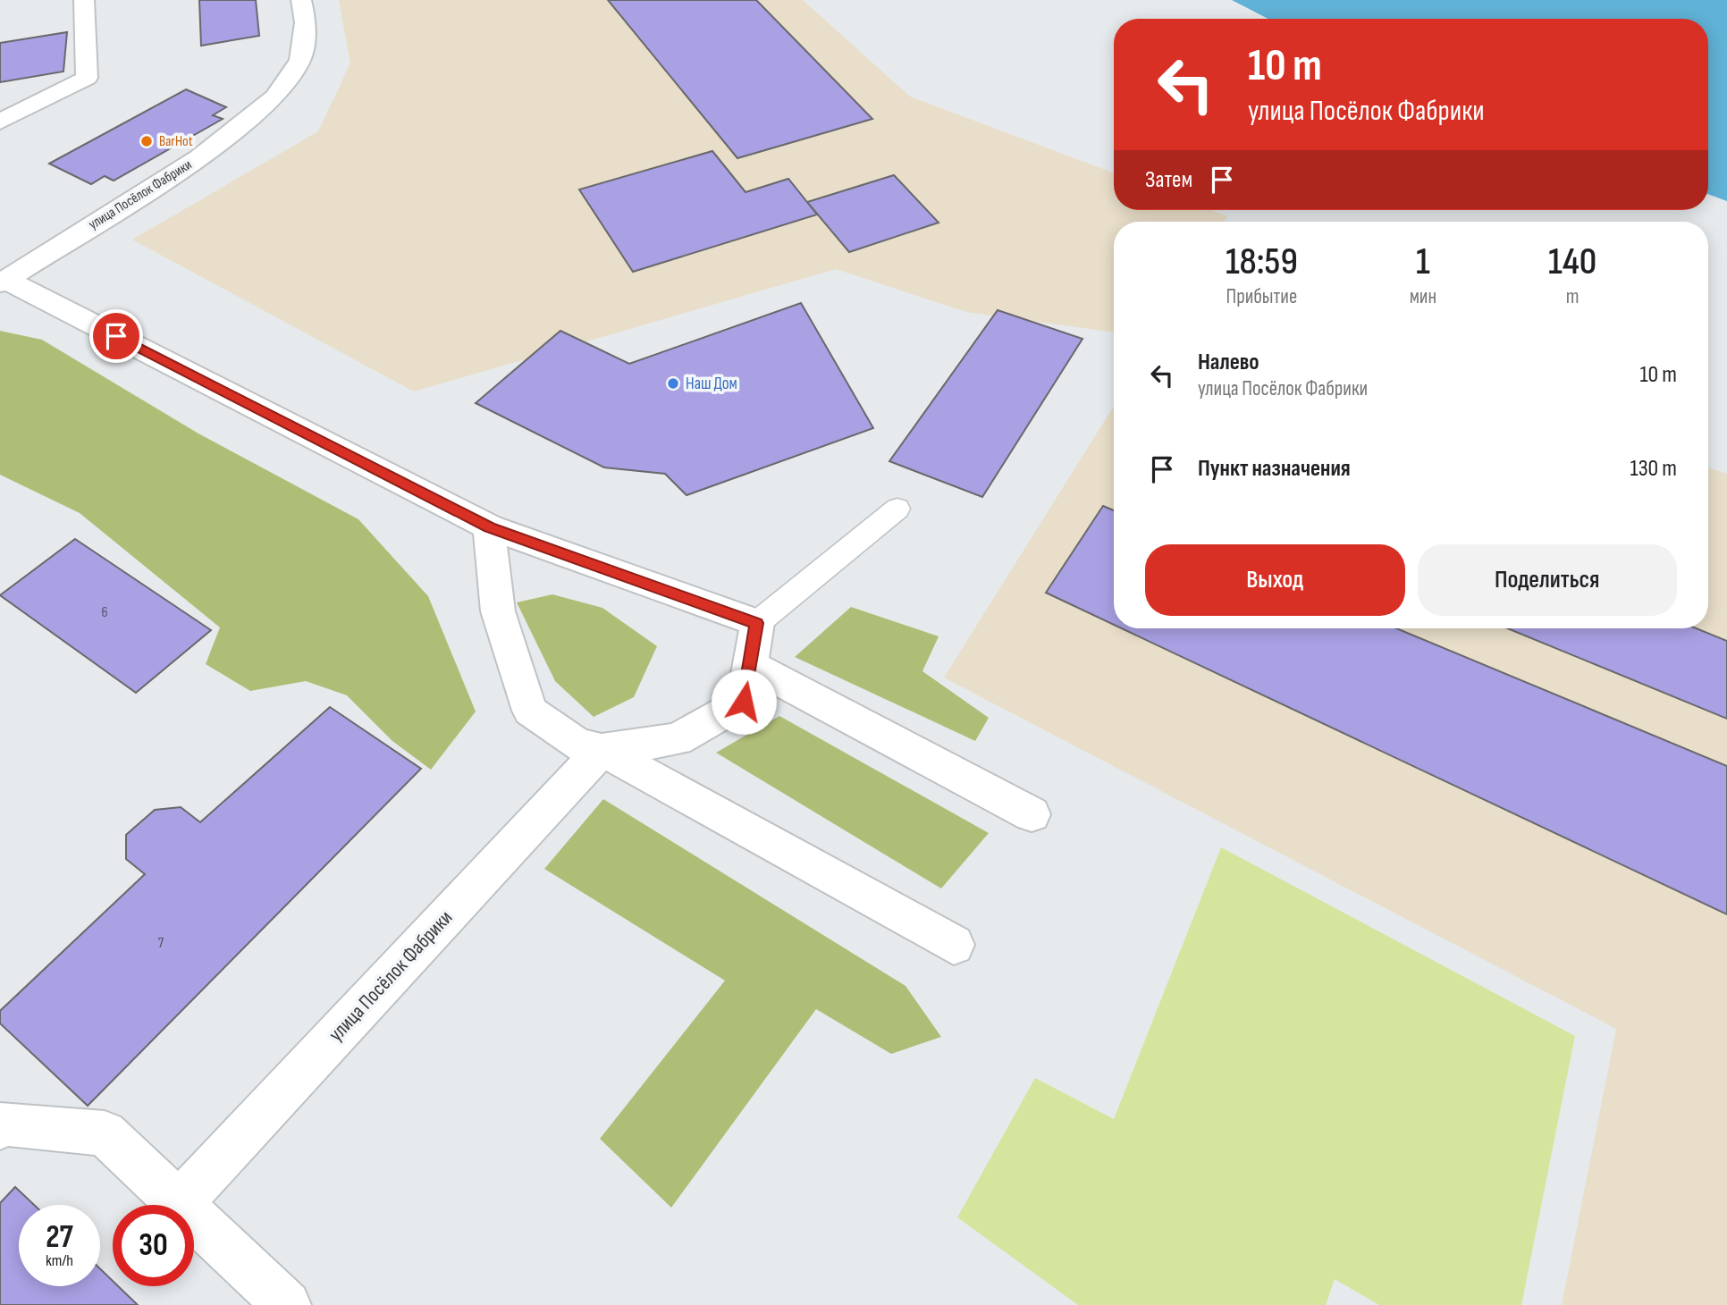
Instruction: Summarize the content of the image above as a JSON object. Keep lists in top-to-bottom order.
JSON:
{
  "streets": {
    "street": ["улица Посёлок Фабрики"]
  },
  "places": ["BarHot", "Наш Дом"],
  "house_numbers": ["6", "7"],
  "page": {
    "turn": ["10 m", "улица Посёлок Фабрики"],
    "then": "Затем",
    "eta": [
      "18:59",
      "Прибытие",
      "1",
      "мин",
      "140",
      "m"
    ],
    "list": [
      {
        "name": "Налево",
        "note": "улица Посёлок Фабрики",
        "value": "10 m"
      },
      {
        "name": "Пункт назначения",
        "value": "130 m"
      }
    ],
    "buttons": ["Выход", "Поделиться"],
    "speed": "27 km/h",
    "limit": "30"
  }
}
